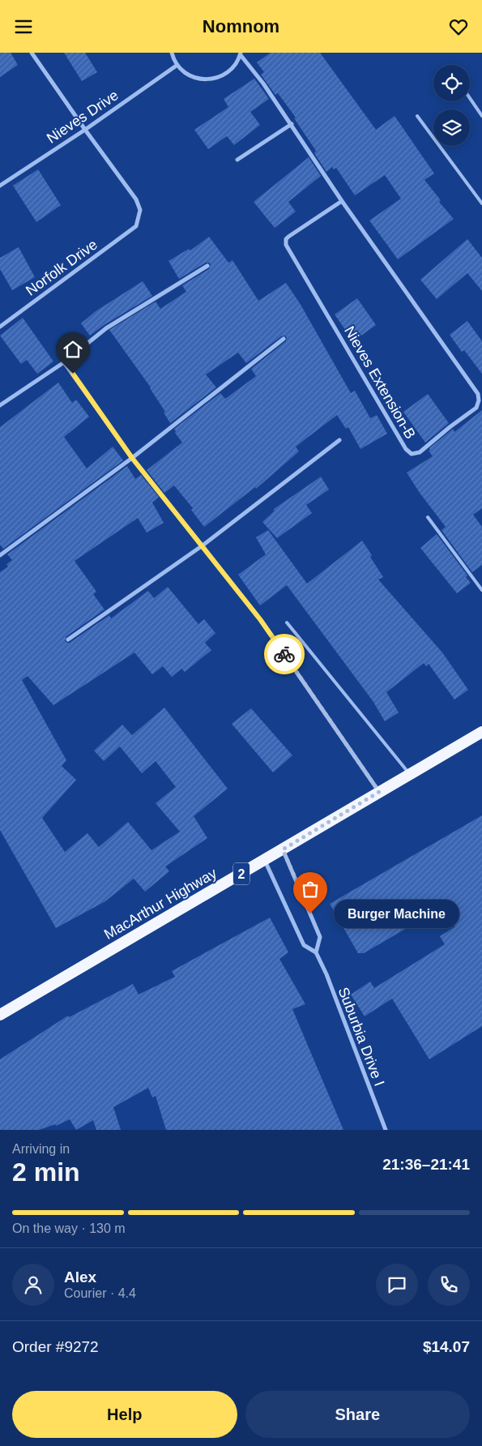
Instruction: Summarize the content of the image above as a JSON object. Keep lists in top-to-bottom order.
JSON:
{
  "streets": {
    "highway": ["2", "MacArthur Highway"],
    "street": [
      "Nieves Drive",
      "Norfolk Drive",
      "Nieves Extension-B",
      "Suburbia Drive I"
    ]
  },
  "crossings": [
    ["Nieves Drive", "Norfolk Drive"],
    ["MacArthur Highway", "Suburbia Drive I"]
  ],
  "places": ["Burger Machine"],
  "page": {
    "header": "Nomnom",
    "bubble": "Burger Machine",
    "heading": ["2 min", "Arriving in", "21:36–21:41"],
    "panel": [
      "Alex",
      "Courier · 4.4",
      "Order #9272",
      "$14.07"
    ],
    "bar": "On the way · 130 m",
    "buttons": ["Help", "Share"]
  }
}
